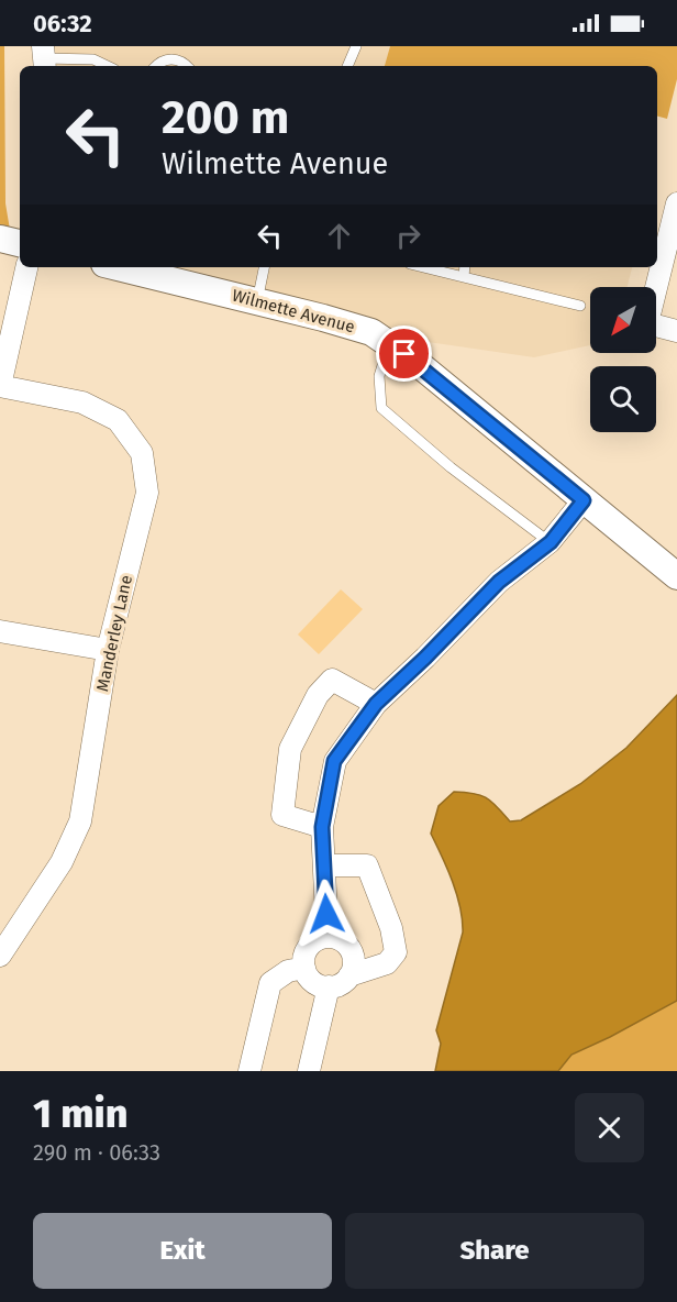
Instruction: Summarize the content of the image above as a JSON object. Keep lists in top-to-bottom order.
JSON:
{
  "streets": {
    "street": ["Wilmette Avenue", "Manderley Lane"]
  },
  "north": "bottom left",
  "page": {
    "status": "06:32",
    "turn": ["200 m", "Wilmette Avenue"],
    "heading": ["1 min", "290 m · 06:33"],
    "buttons": ["Exit", "Share"]
  }
}
